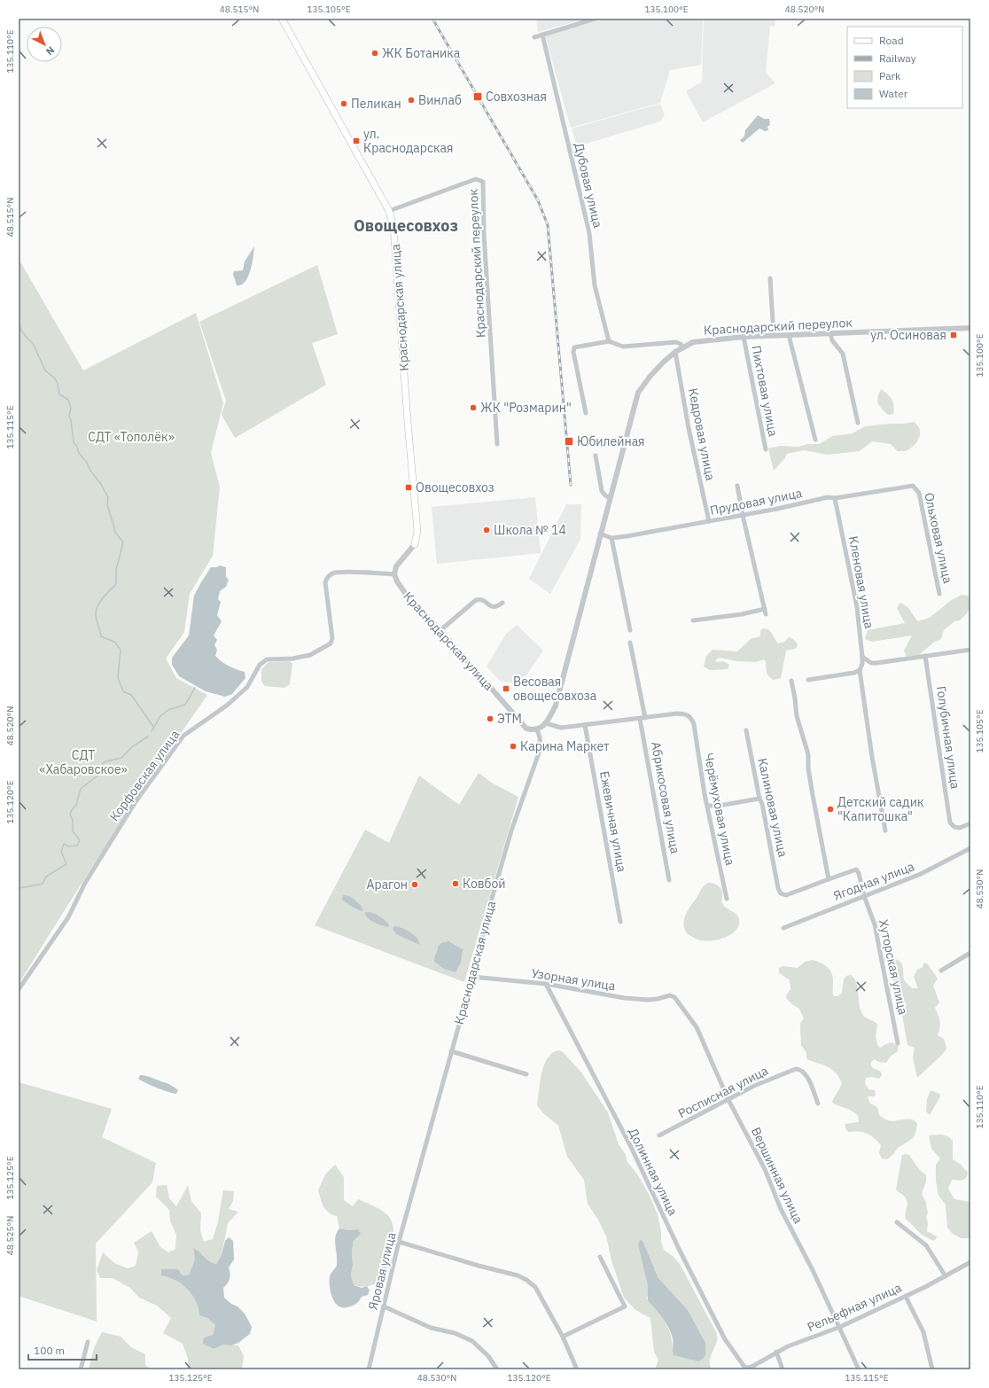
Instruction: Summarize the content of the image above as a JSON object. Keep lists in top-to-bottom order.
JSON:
{
  "streets": {
    "main road": ["Краснодарская улица"],
    "street": [
      "Дубовая улица",
      "Краснодарский переулок",
      "Пихтовая улица",
      "Кедровая улица",
      "Прудовая улица",
      "Ольховая улица",
      "Кленовая улица",
      "Голубичная улица",
      "Корфовская улица",
      "Абрикосовая улица",
      "Калиновая улица",
      "Черёмуховая улица",
      "Ежевичная улица",
      "Ягодная улица",
      "Хуторская улица",
      "Узорная улица",
      "Росписная улица",
      "Долинная улица",
      "Вершинная улица",
      "Яровая улица",
      "Рельефная улица"
    ]
  },
  "crossings": [
    ["Краснодарский переулок", "Краснодарская улица"],
    ["Краснодарский переулок", "Пихтовая улица"],
    ["Краснодарская улица", "Корфовская улица"],
    ["Краснодарская улица", "Узорная улица"],
    ["Краснодарская улица", "Яровая улица"],
    ["Кедровая улица", "Прудовая улица"],
    ["Прудовая улица", "Ольховая улица"],
    ["Прудовая улица", "Кленовая улица"],
    ["Калиновая улица", "Хуторская улица"],
    ["Ягодная улица", "Хуторская улица"],
    ["Узорная улица", "Долинная улица"],
    ["Узорная улица", "Вершинная улица"],
    ["Росписная улица", "Вершинная улица"],
    ["Долинная улица", "Рельефная улица"],
    ["Вершинная улица", "Рельефная улица"]
  ],
  "districts": ["Овощесовхоз"],
  "parks": ["СДТ «Тополёк»", "СДТ «Хабаровское»"],
  "places": {
    "other": [
      "ЖК Ботаника",
      "Винлаб",
      "Пеликан",
      "ЖК \"Розмарин\"",
      "Школа № 14",
      "ЭТМ",
      "Карина Маркет",
      "Детский садик \"Капитошка\"",
      "Ковбой",
      "Арагон"
    ],
    "transit": [
      "Совхозная",
      "ул. Краснодарская",
      "ул. Осиновая",
      "Юбилейная",
      "Овощесовхоз",
      "Весовая овощесовхоза"
    ]
  },
  "legend": [
    "Road",
    "Railway",
    "Park",
    "Water"
  ],
  "scale_bar": "100 m",
  "north": "bottom right",
  "coordinates": [
    "48.515°N",
    "135.105°E",
    "135.100°E",
    "48.520°N",
    "135.110°E",
    "135.115°E",
    "135.120°E",
    "48.530°N",
    "135.125°E",
    "48.525°N"
  ]
}
